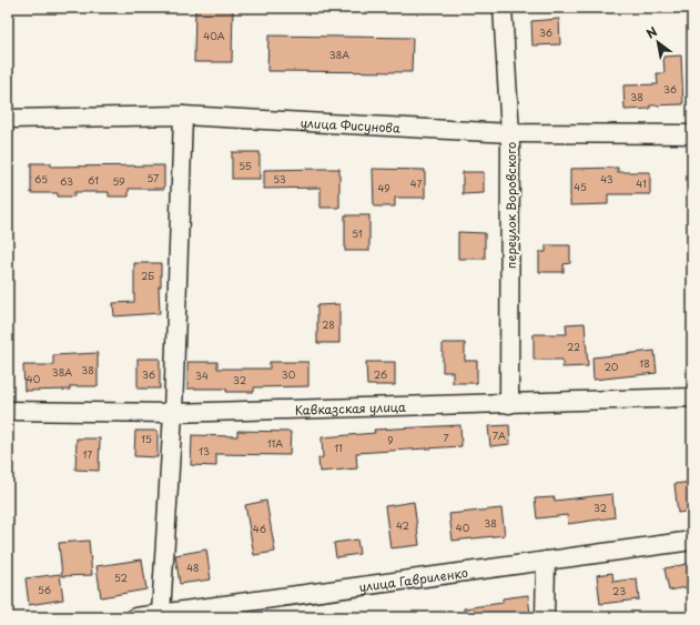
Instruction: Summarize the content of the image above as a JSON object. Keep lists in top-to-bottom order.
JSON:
{
  "streets": {
    "street": [
      "улица Фисунова",
      "переулок Воровского",
      "Кавказская улица",
      "улица Гавриленко"
    ]
  },
  "crossings": [
    ["улица Фисунова", "переулок Воровского"],
    ["переулок Воровского", "Кавказская улица"]
  ],
  "house_numbers": [
    "36",
    "40А",
    "38А",
    "36",
    "38",
    "55",
    "57",
    "65",
    "53",
    "43",
    "61",
    "63",
    "59",
    "47",
    "41",
    "45",
    "49",
    "51",
    "2Б",
    "28",
    "22",
    "18",
    "20",
    "38",
    "38А",
    "36",
    "30",
    "26",
    "34",
    "40",
    "32",
    "7А",
    "7",
    "15",
    "9",
    "11А",
    "11",
    "13",
    "17",
    "32",
    "38",
    "42",
    "40",
    "46",
    "48",
    "52",
    "56",
    "23"
  ],
  "north": "top left"
}
